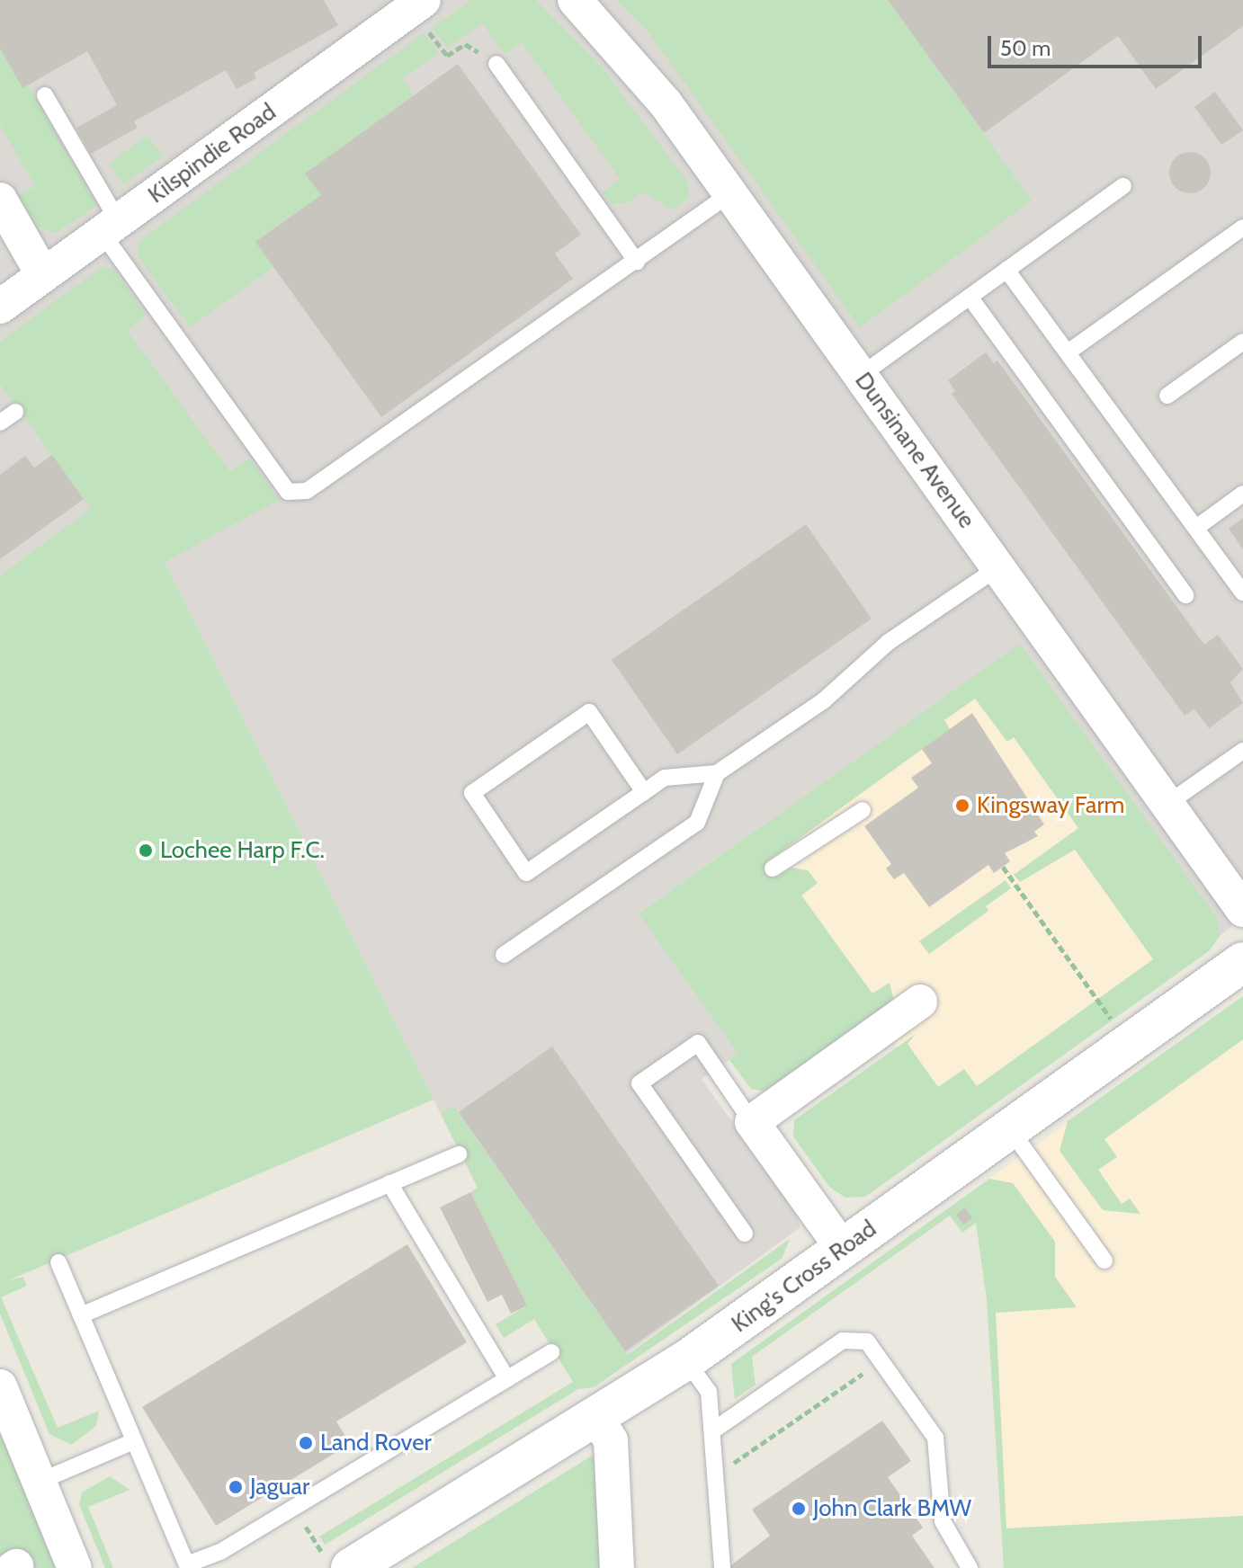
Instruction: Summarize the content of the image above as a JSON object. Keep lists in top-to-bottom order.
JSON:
{
  "streets": {
    "street": ["Kilspindie Road", "Dunsinane Avenue", "King's Cross Road"]
  },
  "places": [
    "Kingsway Farm",
    "Lochee Harp F.C.",
    "Land Rover",
    "Jaguar",
    "John Clark BMW"
  ],
  "scale_bar": "50 m"
}
